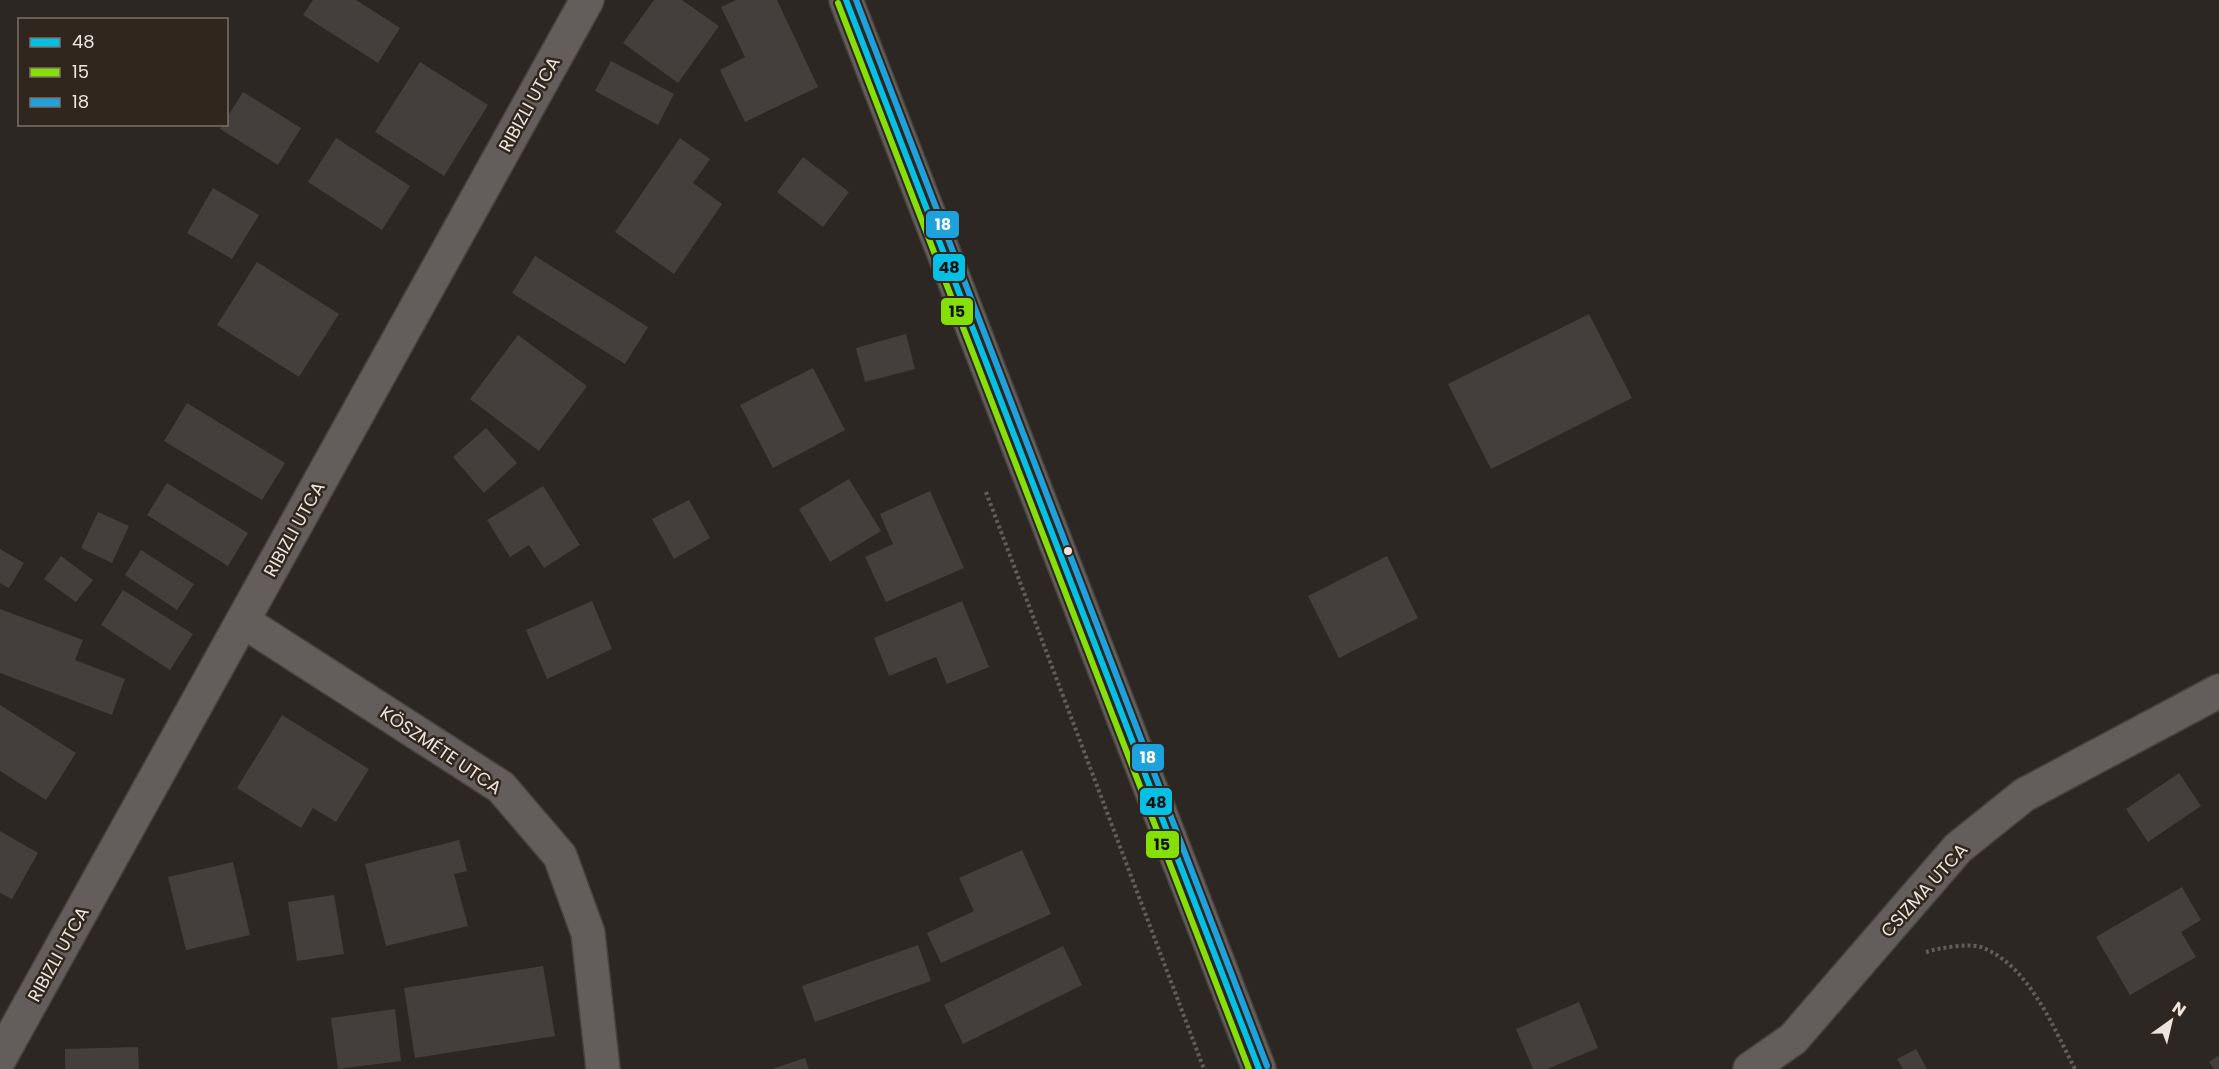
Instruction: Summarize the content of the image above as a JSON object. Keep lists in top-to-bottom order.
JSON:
{
  "streets": {
    "street": ["RIBIZLI UTCA", "KÖSZMÉTE UTCA", "CSIZMA UTCA"]
  },
  "crossings": [
    ["RIBIZLI UTCA", "KÖSZMÉTE UTCA"]
  ],
  "lines": ["transit line 48", "transit line 18", "transit line 15"],
  "legend": ["48", "15", "18"],
  "north": "top right"
}
